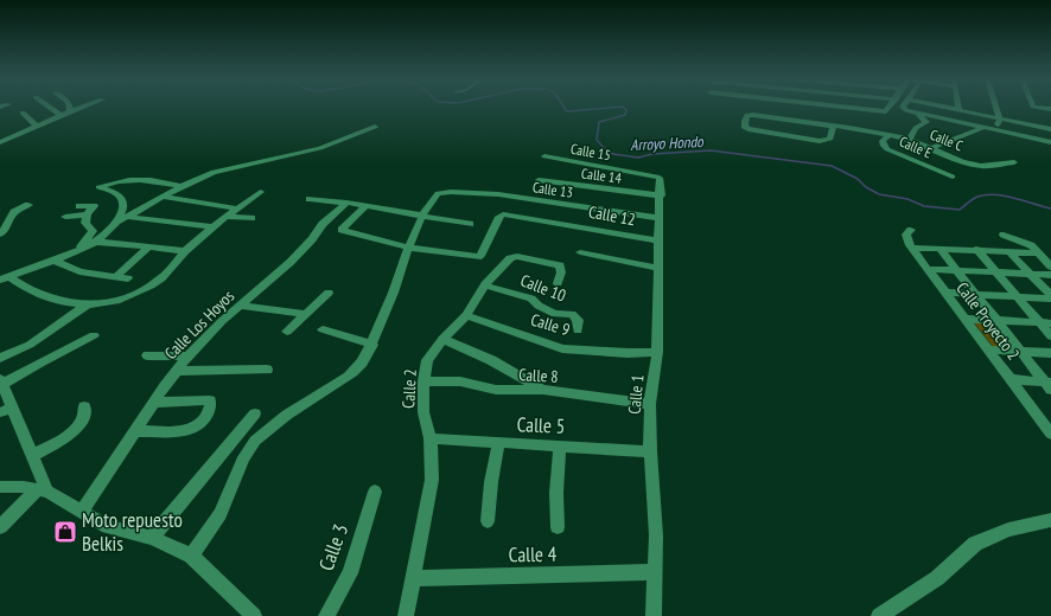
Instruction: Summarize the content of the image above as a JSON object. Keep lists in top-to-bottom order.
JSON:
{
  "streets": {
    "street": [
      "Calle C",
      "Calle E",
      "Calle 15",
      "Calle 14",
      "Calle 13",
      "Calle 12",
      "Calle 10",
      "Calle Proyecto 2",
      "Calle Los Hoyos",
      "Calle 9",
      "Calle 8",
      "Calle 2",
      "Calle 1",
      "Calle 5",
      "Calle 3",
      "Calle 4"
    ]
  },
  "crossings": [
    ["Calle C", "Calle E"],
    ["Calle 15", "Calle 1"],
    ["Calle 14", "Calle 1"],
    ["Calle 13", "Calle 1"],
    ["Calle 12", "Calle 1"],
    ["Calle 10", "Calle 2"],
    ["Calle 9", "Calle 2"],
    ["Calle 9", "Calle 1"],
    ["Calle 8", "Calle 2"],
    ["Calle 8", "Calle 1"],
    ["Calle 2", "Calle 5"],
    ["Calle 2", "Calle 4"],
    ["Calle 1", "Calle 5"],
    ["Calle 1", "Calle 4"]
  ],
  "water": ["Arroyo Hondo"],
  "places": {
    "shop": ["Moto repuesto Belkis"]
  }
}
